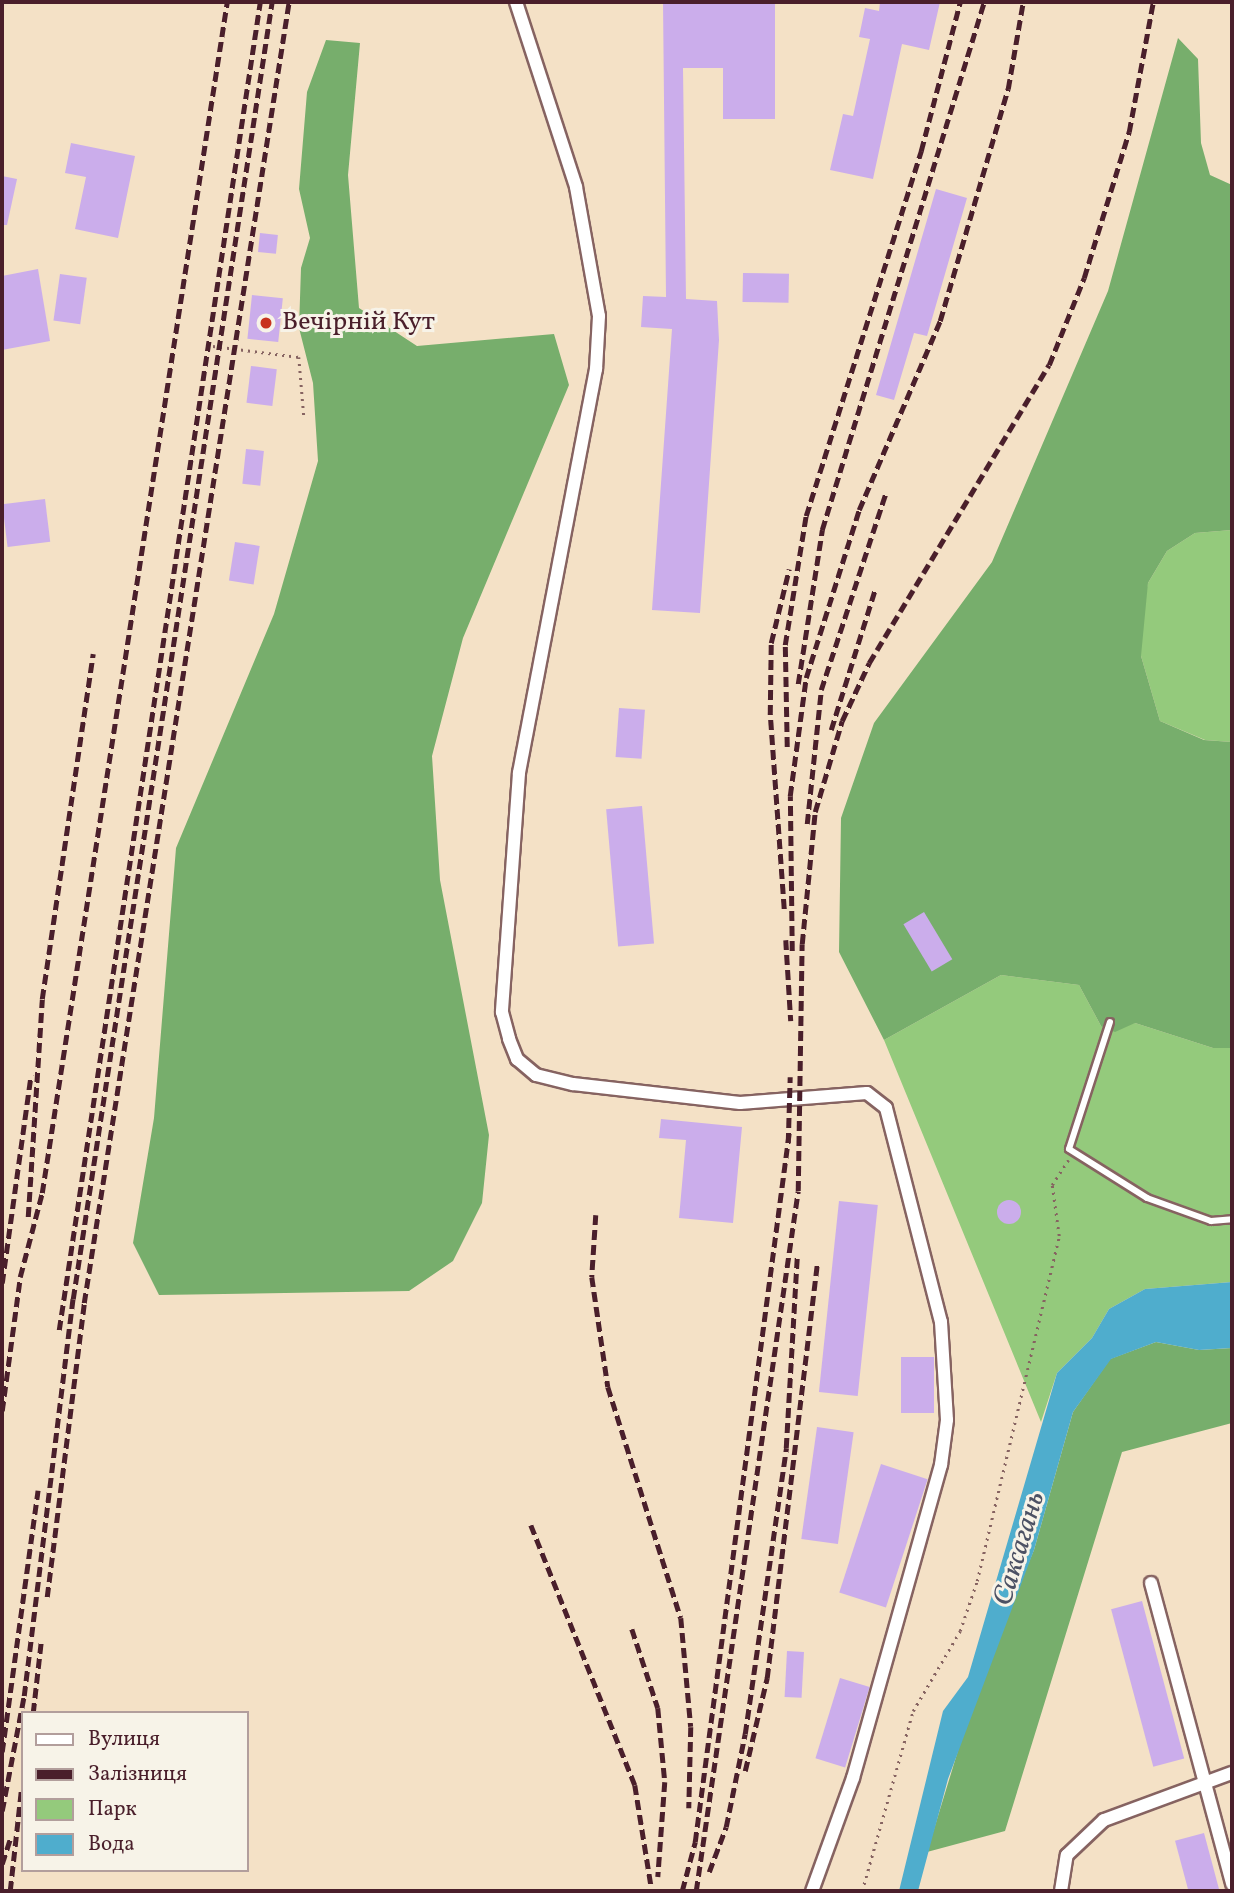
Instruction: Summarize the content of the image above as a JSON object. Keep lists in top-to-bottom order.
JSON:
{
  "water": ["Саксагань"],
  "places": ["Вечірній Кут"],
  "legend": [
    "Вулиця",
    "Залізниця",
    "Парк",
    "Вода"
  ]
}
